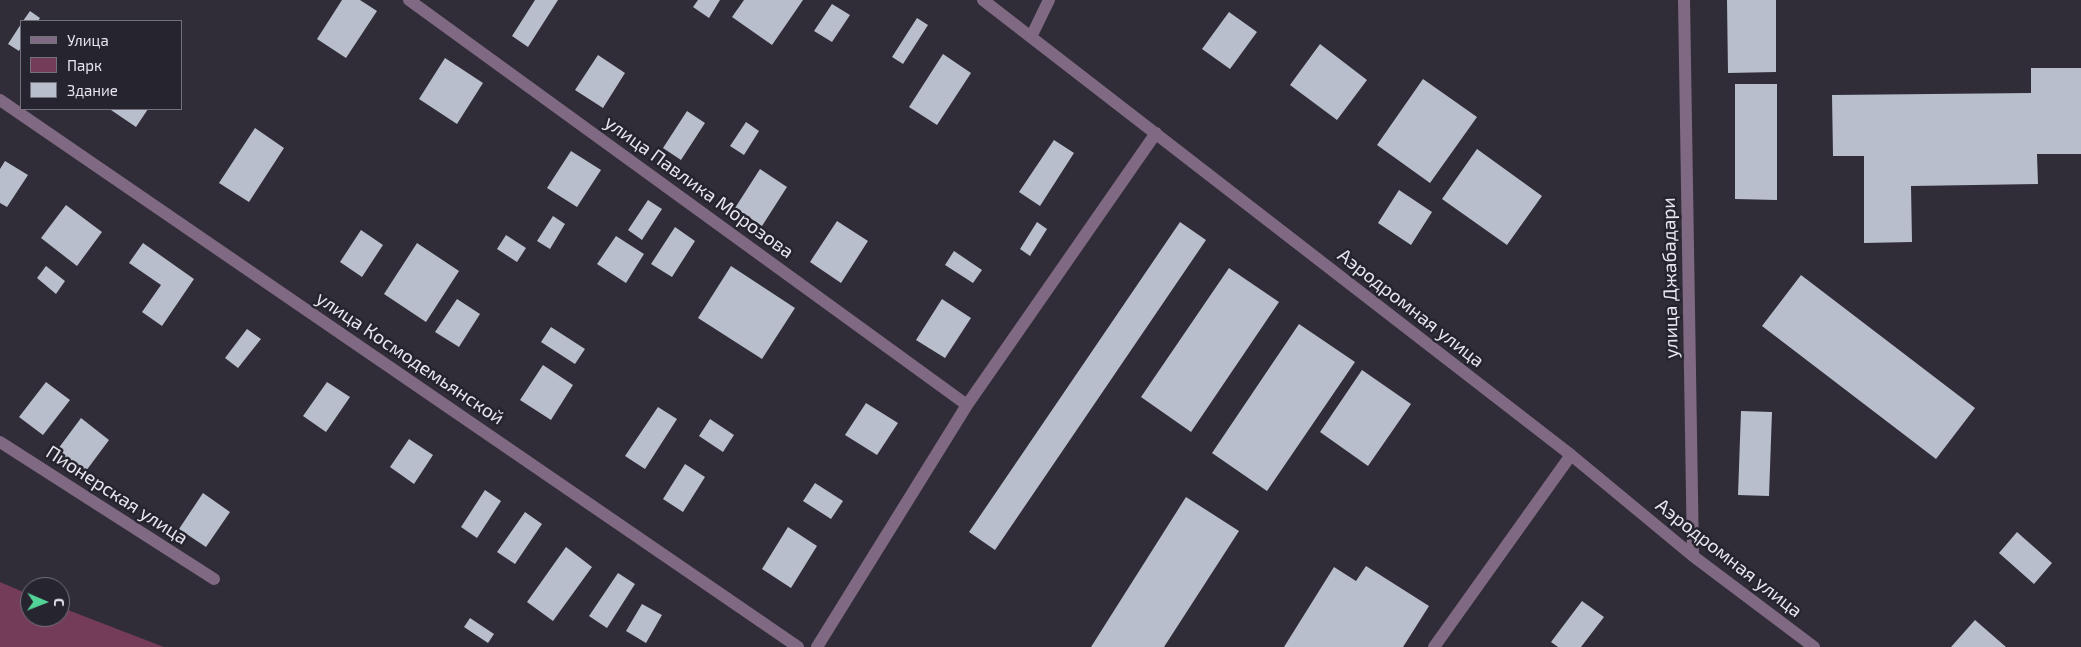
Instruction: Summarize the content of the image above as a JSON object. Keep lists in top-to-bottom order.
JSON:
{
  "streets": {
    "street": [
      "улица Павлика Морозова",
      "улица Джабадари",
      "Аэродромная улица",
      "улица Космодемьянской",
      "Пионерская улица"
    ]
  },
  "crossings": [
    ["улица Джабадари", "Аэродромная улица"]
  ],
  "legend": ["Улица", "Парк", "Здание"],
  "north": "right"
}
